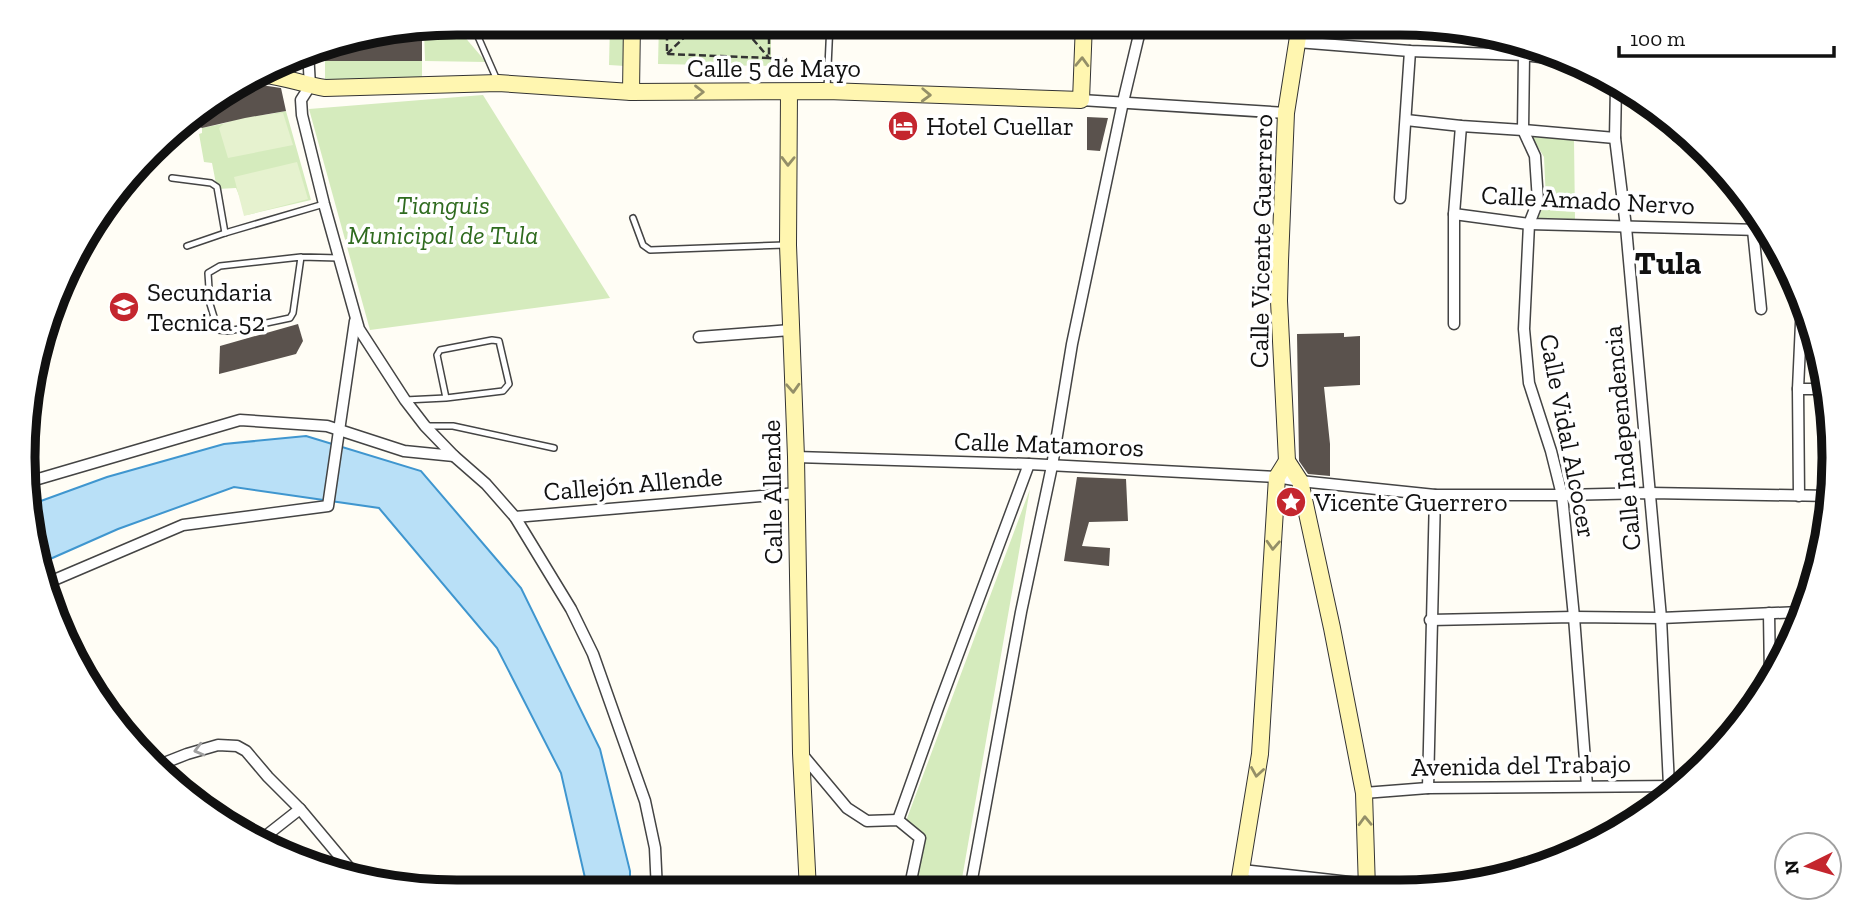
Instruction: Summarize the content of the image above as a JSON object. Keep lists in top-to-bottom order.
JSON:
{
  "streets": {
    "street": [
      "Calle 5 de Mayo",
      "Calle Amado Nervo",
      "Calle Vicente Guerrero",
      "Calle Vidal Alcocer",
      "Calle Independencia",
      "Calle Matamoros",
      "Callejón Allende",
      "Calle Allende",
      "Avenida del Trabajo"
    ]
  },
  "crossings": [
    ["Calle 5 de Mayo", "Calle Vicente Guerrero"],
    ["Calle 5 de Mayo", "Calle Allende"],
    ["Calle Amado Nervo", "Calle Vidal Alcocer"],
    ["Calle Amado Nervo", "Calle Independencia"],
    ["Calle Vidal Alcocer", "Calle Matamoros"],
    ["Calle Vidal Alcocer", "Avenida del Trabajo"],
    ["Calle Independencia", "Calle Matamoros"],
    ["Calle Matamoros", "Calle Allende"],
    ["Callejón Allende", "Calle Allende"]
  ],
  "one_way": ["Calle 5 de Mayo", "Calle Allende"],
  "districts": ["Tula"],
  "parks": ["Tianguis Municipal de Tula"],
  "places": {
    "hotel": ["Hotel Cuellar"],
    "school or university": ["Secundaria Tecnica 52"],
    "place": ["Vicente Guerrero"]
  },
  "scale_bar": "100 m",
  "north": "left"
}
